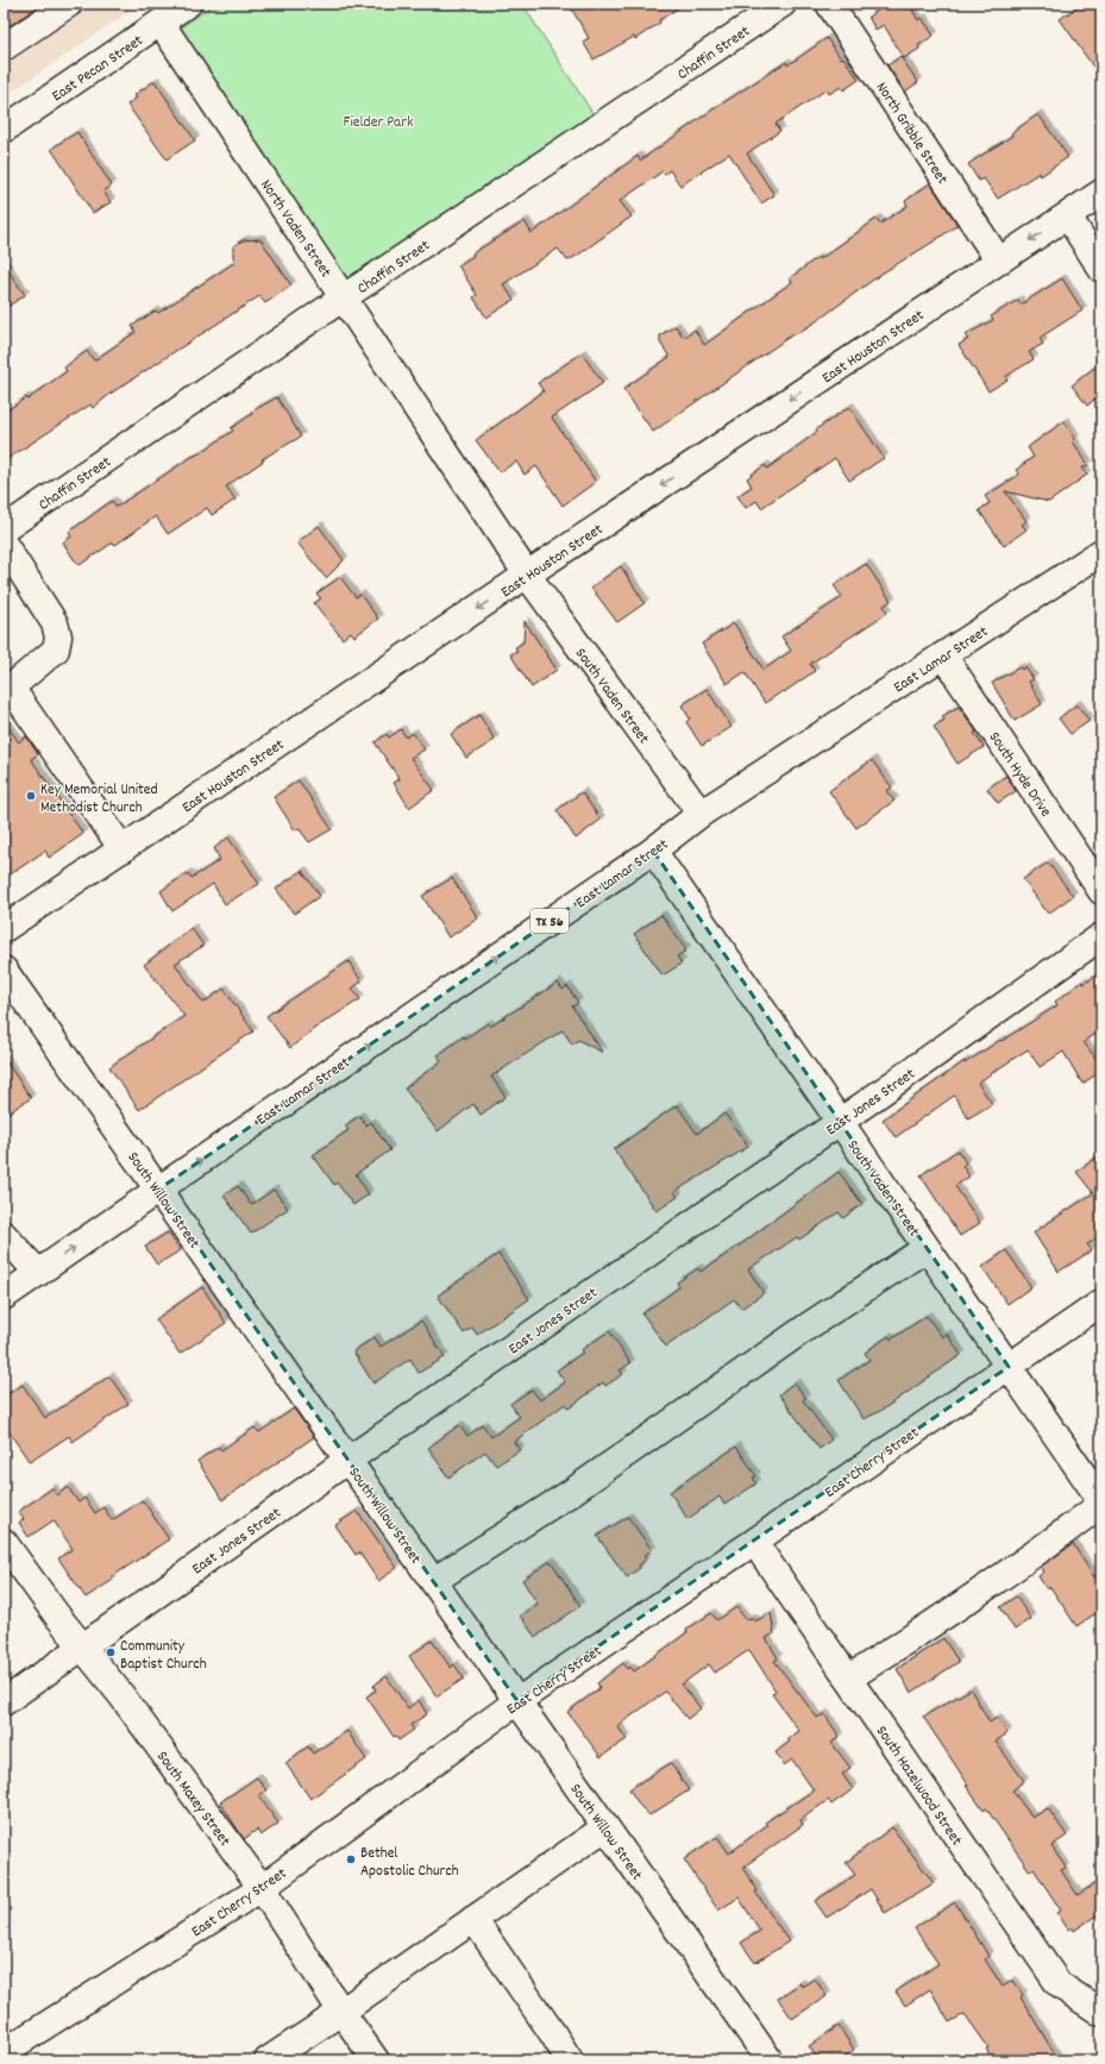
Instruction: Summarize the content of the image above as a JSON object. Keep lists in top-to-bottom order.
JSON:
{
  "streets": {
    "street": [
      "Chaffin Street",
      "East Pecan Street",
      "North Gribble Street",
      "North Vaden Street",
      "East Houston Street",
      "East Lamar Street",
      "South Vaden Street",
      "South Hyde Drive",
      "TX 56",
      "East Jones Street",
      "South Willow Street",
      "East Cherry Street",
      "South Hazelwood Street",
      "South Maxey Street"
    ]
  },
  "crossings": [
    ["Chaffin Street", "North Vaden Street"],
    ["East Pecan Street", "North Vaden Street"],
    ["North Gribble Street", "East Houston Street"],
    ["North Vaden Street", "East Houston Street"],
    ["North Vaden Street", "South Vaden Street"],
    ["East Houston Street", "South Vaden Street"],
    ["East Lamar Street", "South Vaden Street"],
    ["East Lamar Street", "South Hyde Drive"],
    ["East Lamar Street", "South Willow Street"],
    ["South Vaden Street", "East Jones Street"],
    ["South Vaden Street", "East Cherry Street"],
    ["East Jones Street", "South Willow Street"],
    ["East Jones Street", "South Maxey Street"],
    ["South Willow Street", "East Cherry Street"],
    ["East Cherry Street", "South Hazelwood Street"],
    ["East Cherry Street", "South Maxey Street"]
  ],
  "one_way": ["East Houston Street", "East Lamar Street"],
  "parks": ["Fielder Park"],
  "places": ["Key Memorial United Methodist Church", "Community Baptist Church", "Bethel Apostolic Church"]
}
